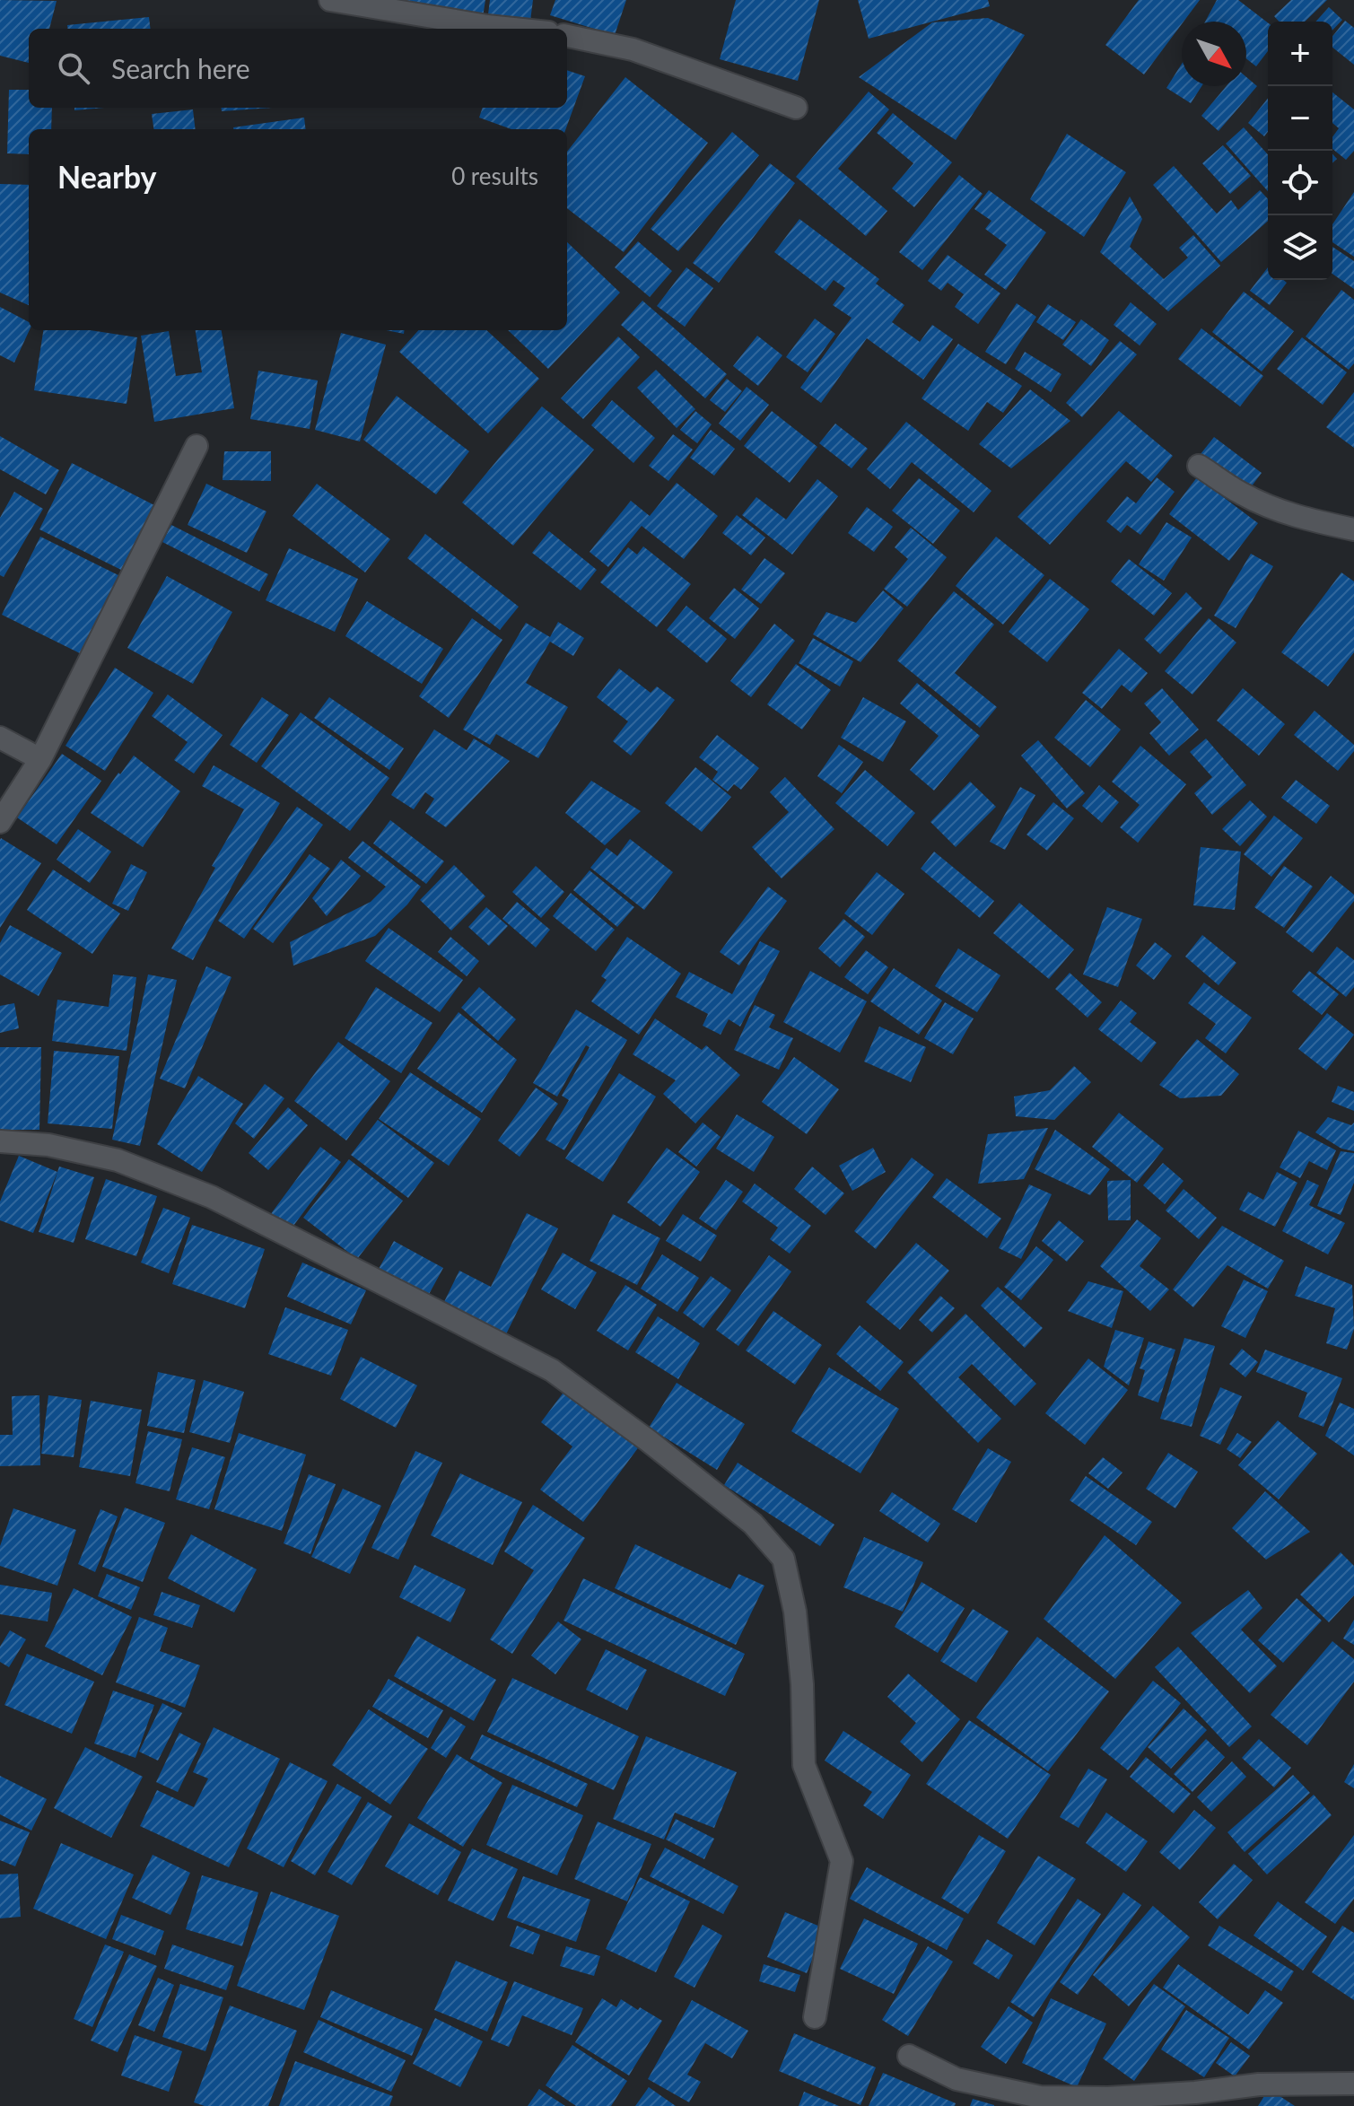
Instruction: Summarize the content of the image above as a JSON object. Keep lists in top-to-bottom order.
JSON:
{
  "north": "bottom right",
  "page": {
    "map_buttons": ["+", "−"],
    "search": "Search here",
    "heading": ["Nearby", "0 results"]
  }
}
